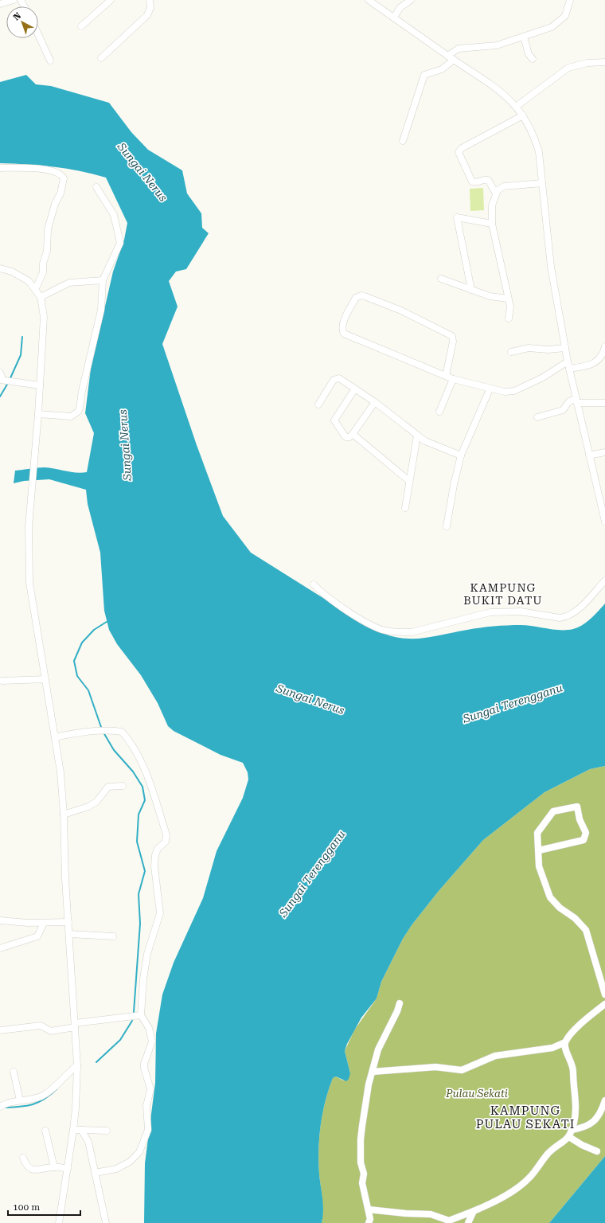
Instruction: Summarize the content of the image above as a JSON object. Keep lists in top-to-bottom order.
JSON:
{
  "districts": ["KAMPUNG BUKIT DATU", "KAMPUNG PULAU SEKATI"],
  "water": ["Sungai Nerus", "Sungai Terengganu"],
  "parks": ["Pulau Sekati"],
  "scale_bar": "100 m",
  "north": "top left"
}
